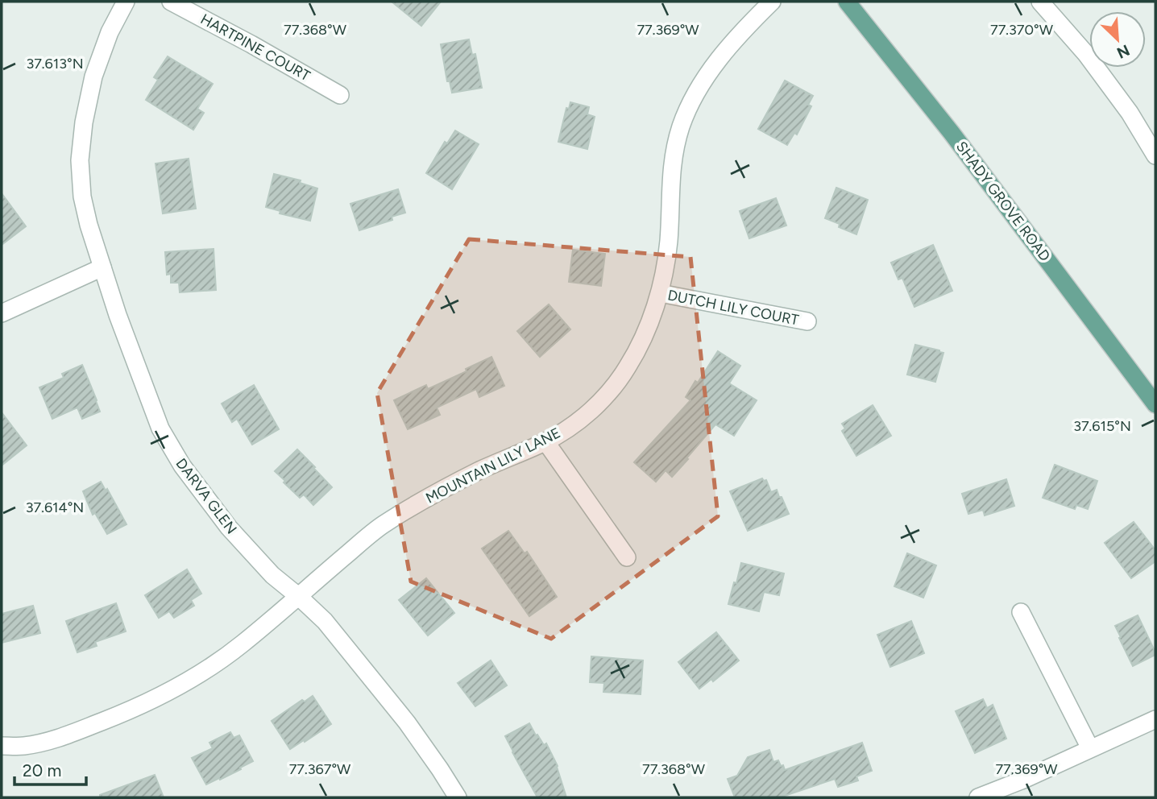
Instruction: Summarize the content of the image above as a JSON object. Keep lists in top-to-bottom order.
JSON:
{
  "streets": {
    "main road": ["SHADY GROVE ROAD"],
    "street": [
      "HARTPINE COURT",
      "DUTCH LILY COURT",
      "MOUNTAIN LILY LANE",
      "DARVA GLEN"
    ]
  },
  "crossings": [
    ["DUTCH LILY COURT", "MOUNTAIN LILY LANE"],
    ["MOUNTAIN LILY LANE", "DARVA GLEN"]
  ],
  "scale_bar": "20 m",
  "north": "bottom right",
  "coordinates": [
    "77.368°W",
    "77.369°W",
    "77.370°W",
    "37.613°N",
    "37.615°N",
    "37.614°N",
    "77.367°W"
  ]
}
